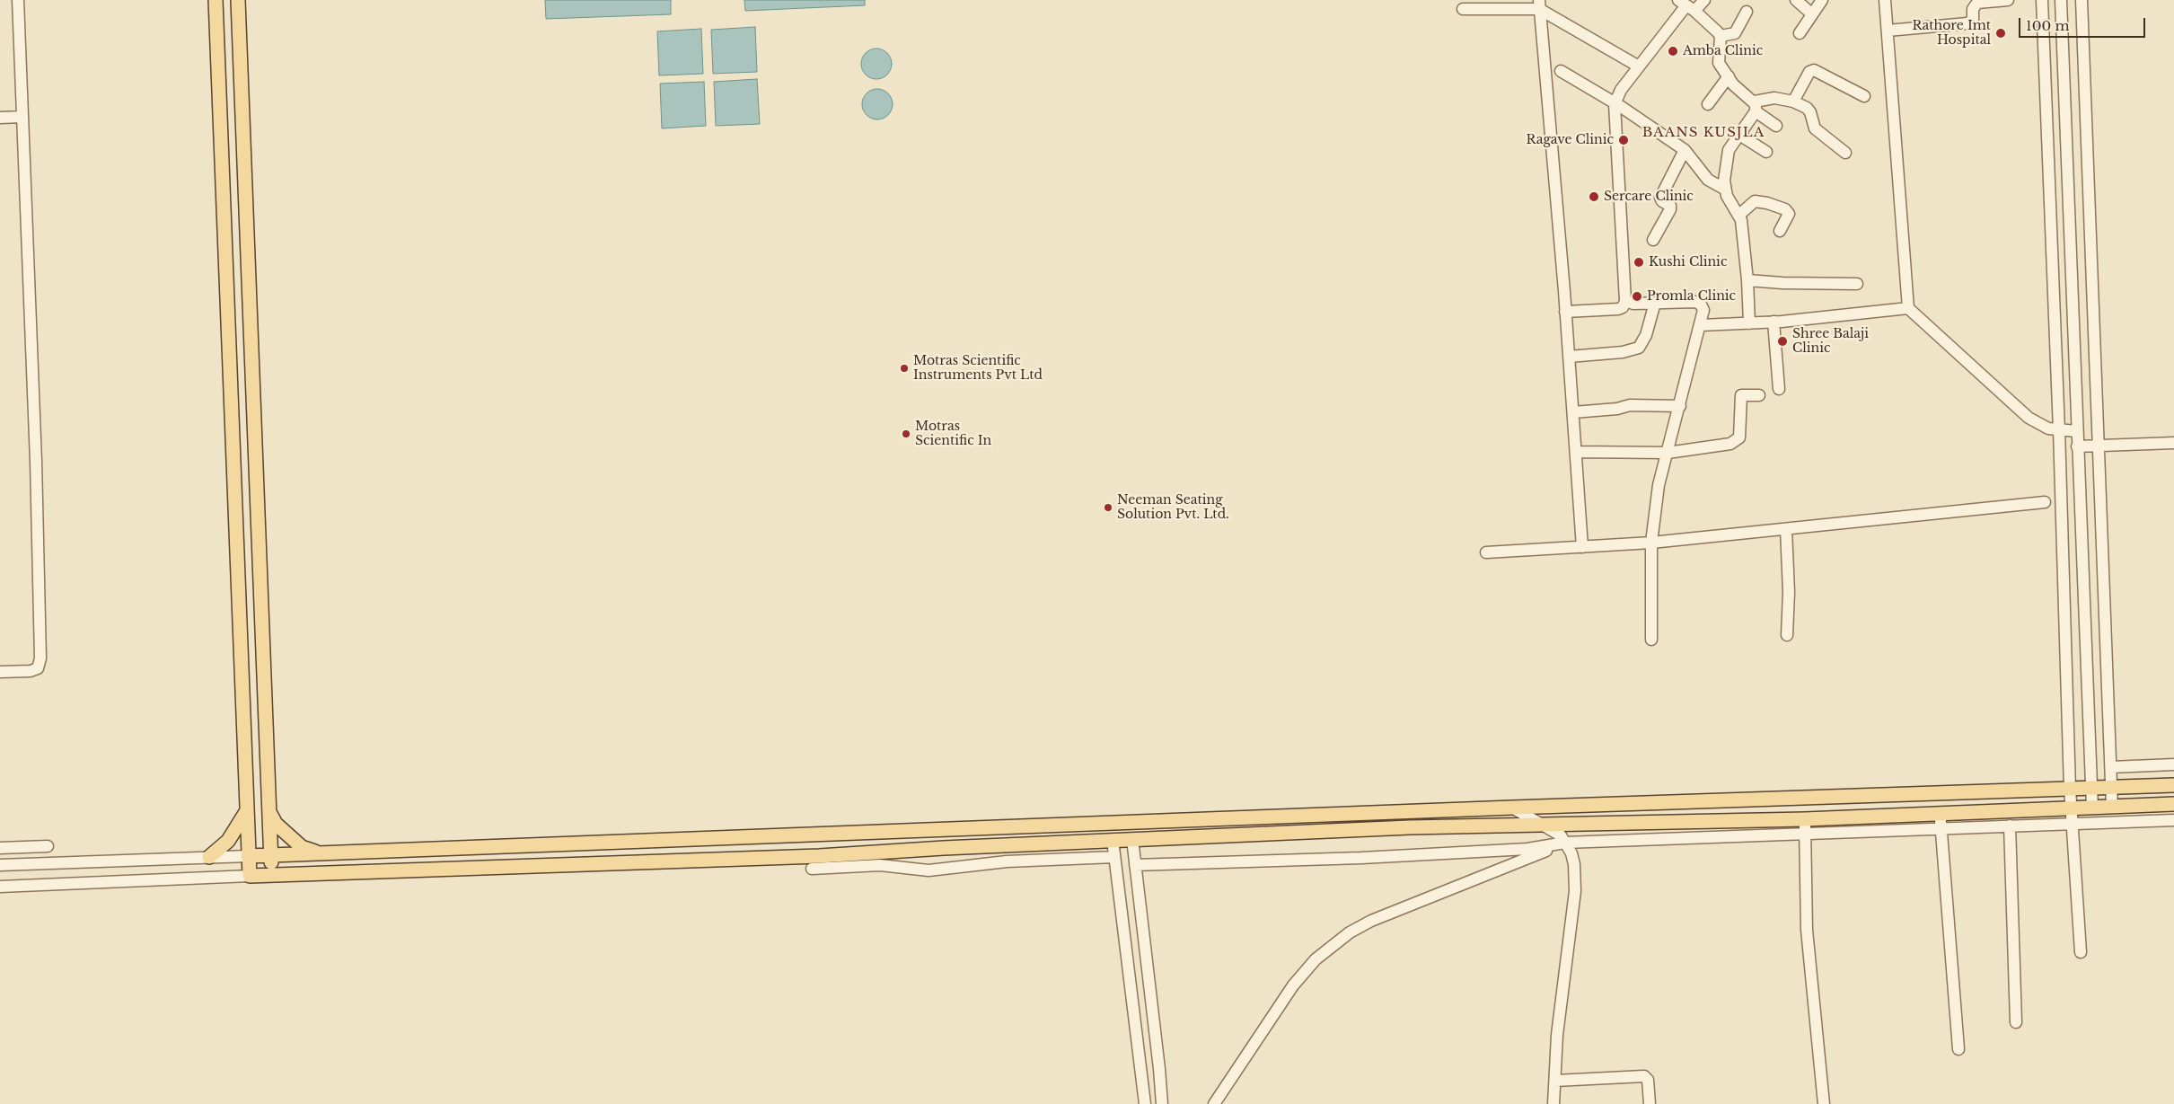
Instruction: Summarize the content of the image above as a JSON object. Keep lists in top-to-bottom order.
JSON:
{
  "districts": ["BAANS KUSJLA"],
  "places": [
    "Rathore Imt Hospital",
    "Amba Clinic",
    "Ragave Clinic",
    "Sercare Clinic",
    "Kushi Clinic",
    "Promla Clinic",
    "Shree Balaji Clinic",
    "Motras Scientific Instruments Pvt Ltd",
    "Motras Scientific In",
    "Neeman Seating Solution Pvt. Ltd."
  ],
  "scale_bar": "100 m"
}
